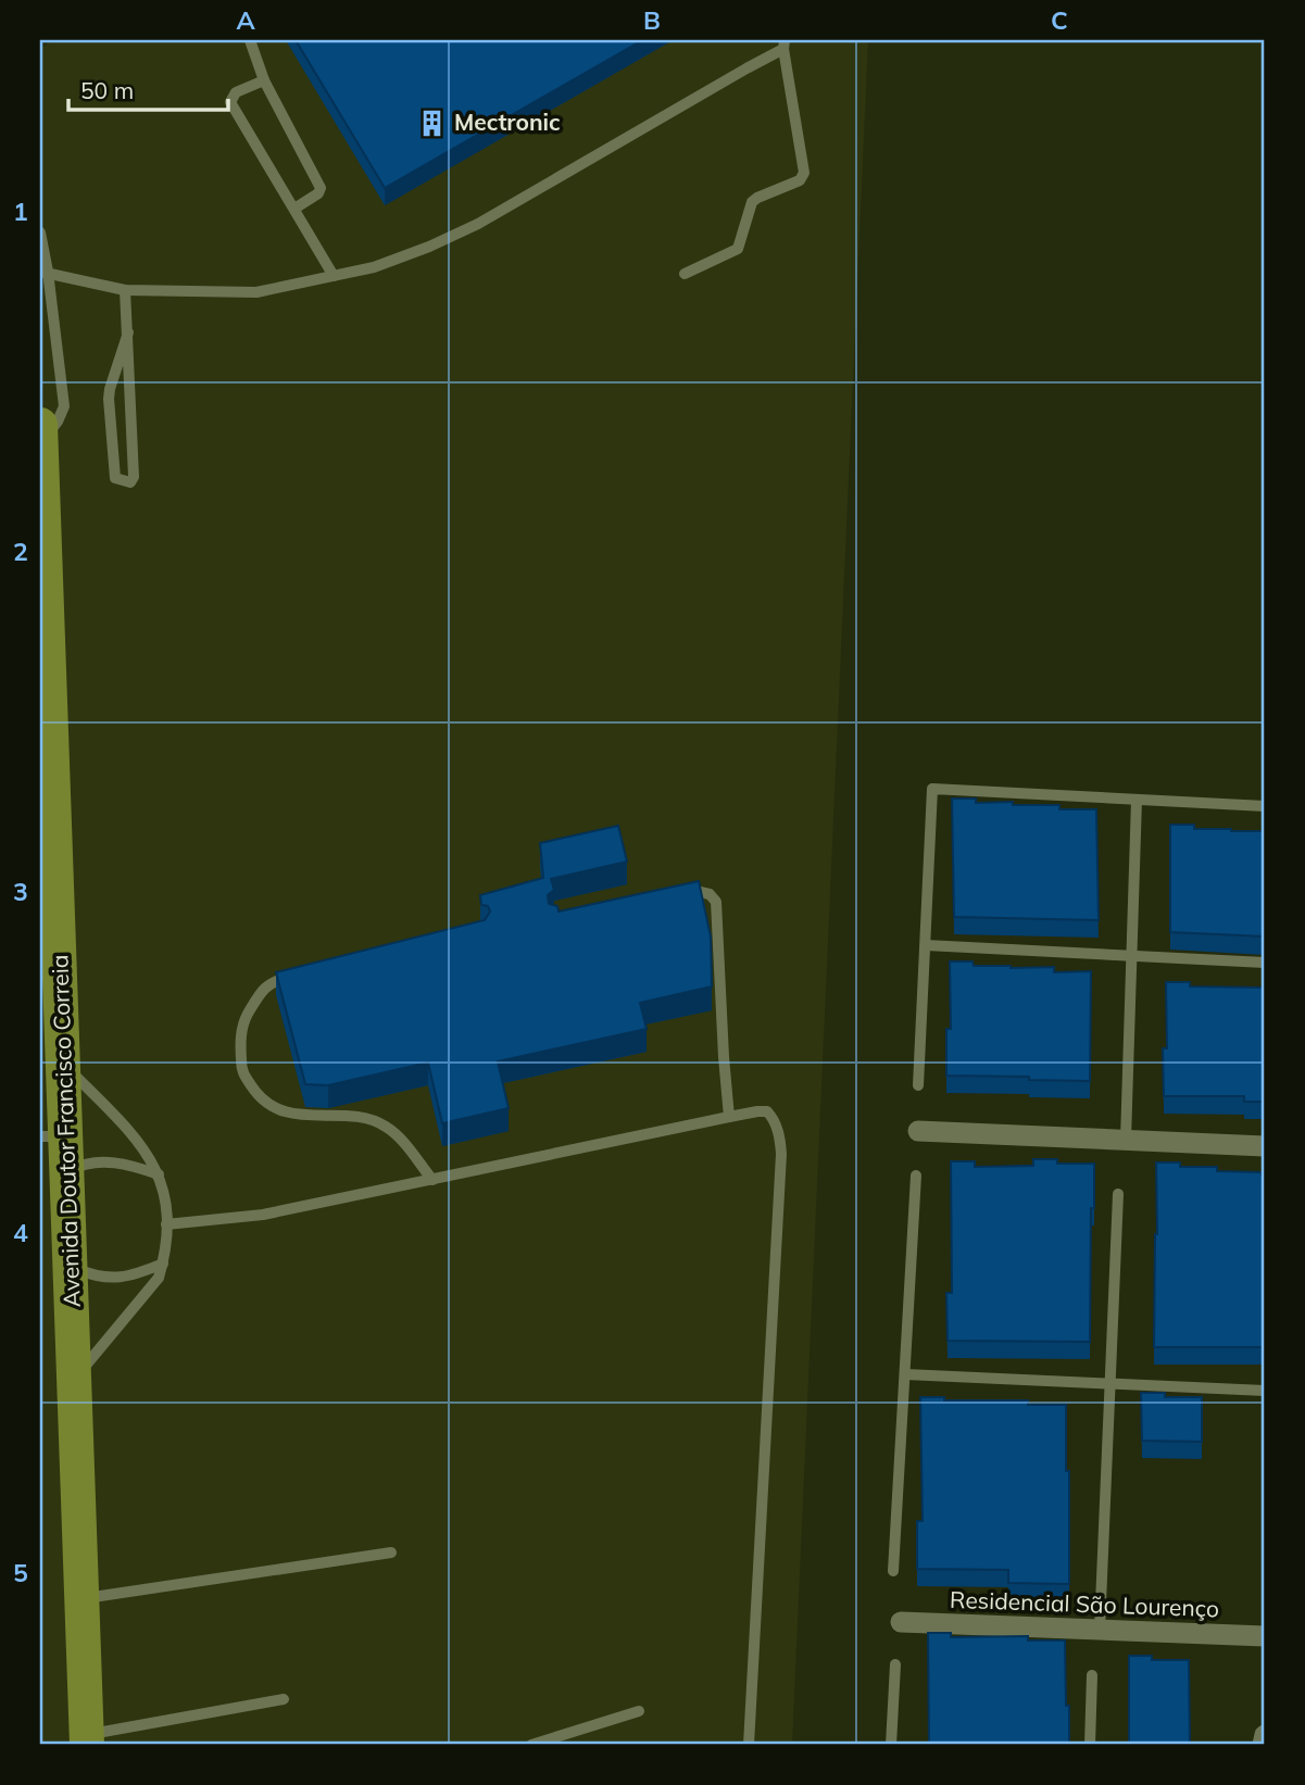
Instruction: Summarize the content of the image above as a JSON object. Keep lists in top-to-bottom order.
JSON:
{
  "streets": {
    "main road": ["Avenida Doutor Francisco Correia"],
    "street": ["Residencial São Lourenço"]
  },
  "places": {
    "building": ["Mectronic"]
  },
  "scale_bar": "50 m",
  "grid": {
    "columns": ["A", "B", "C"],
    "rows": [
      "1",
      "2",
      "3",
      "4",
      "5"
    ]
  }
}
